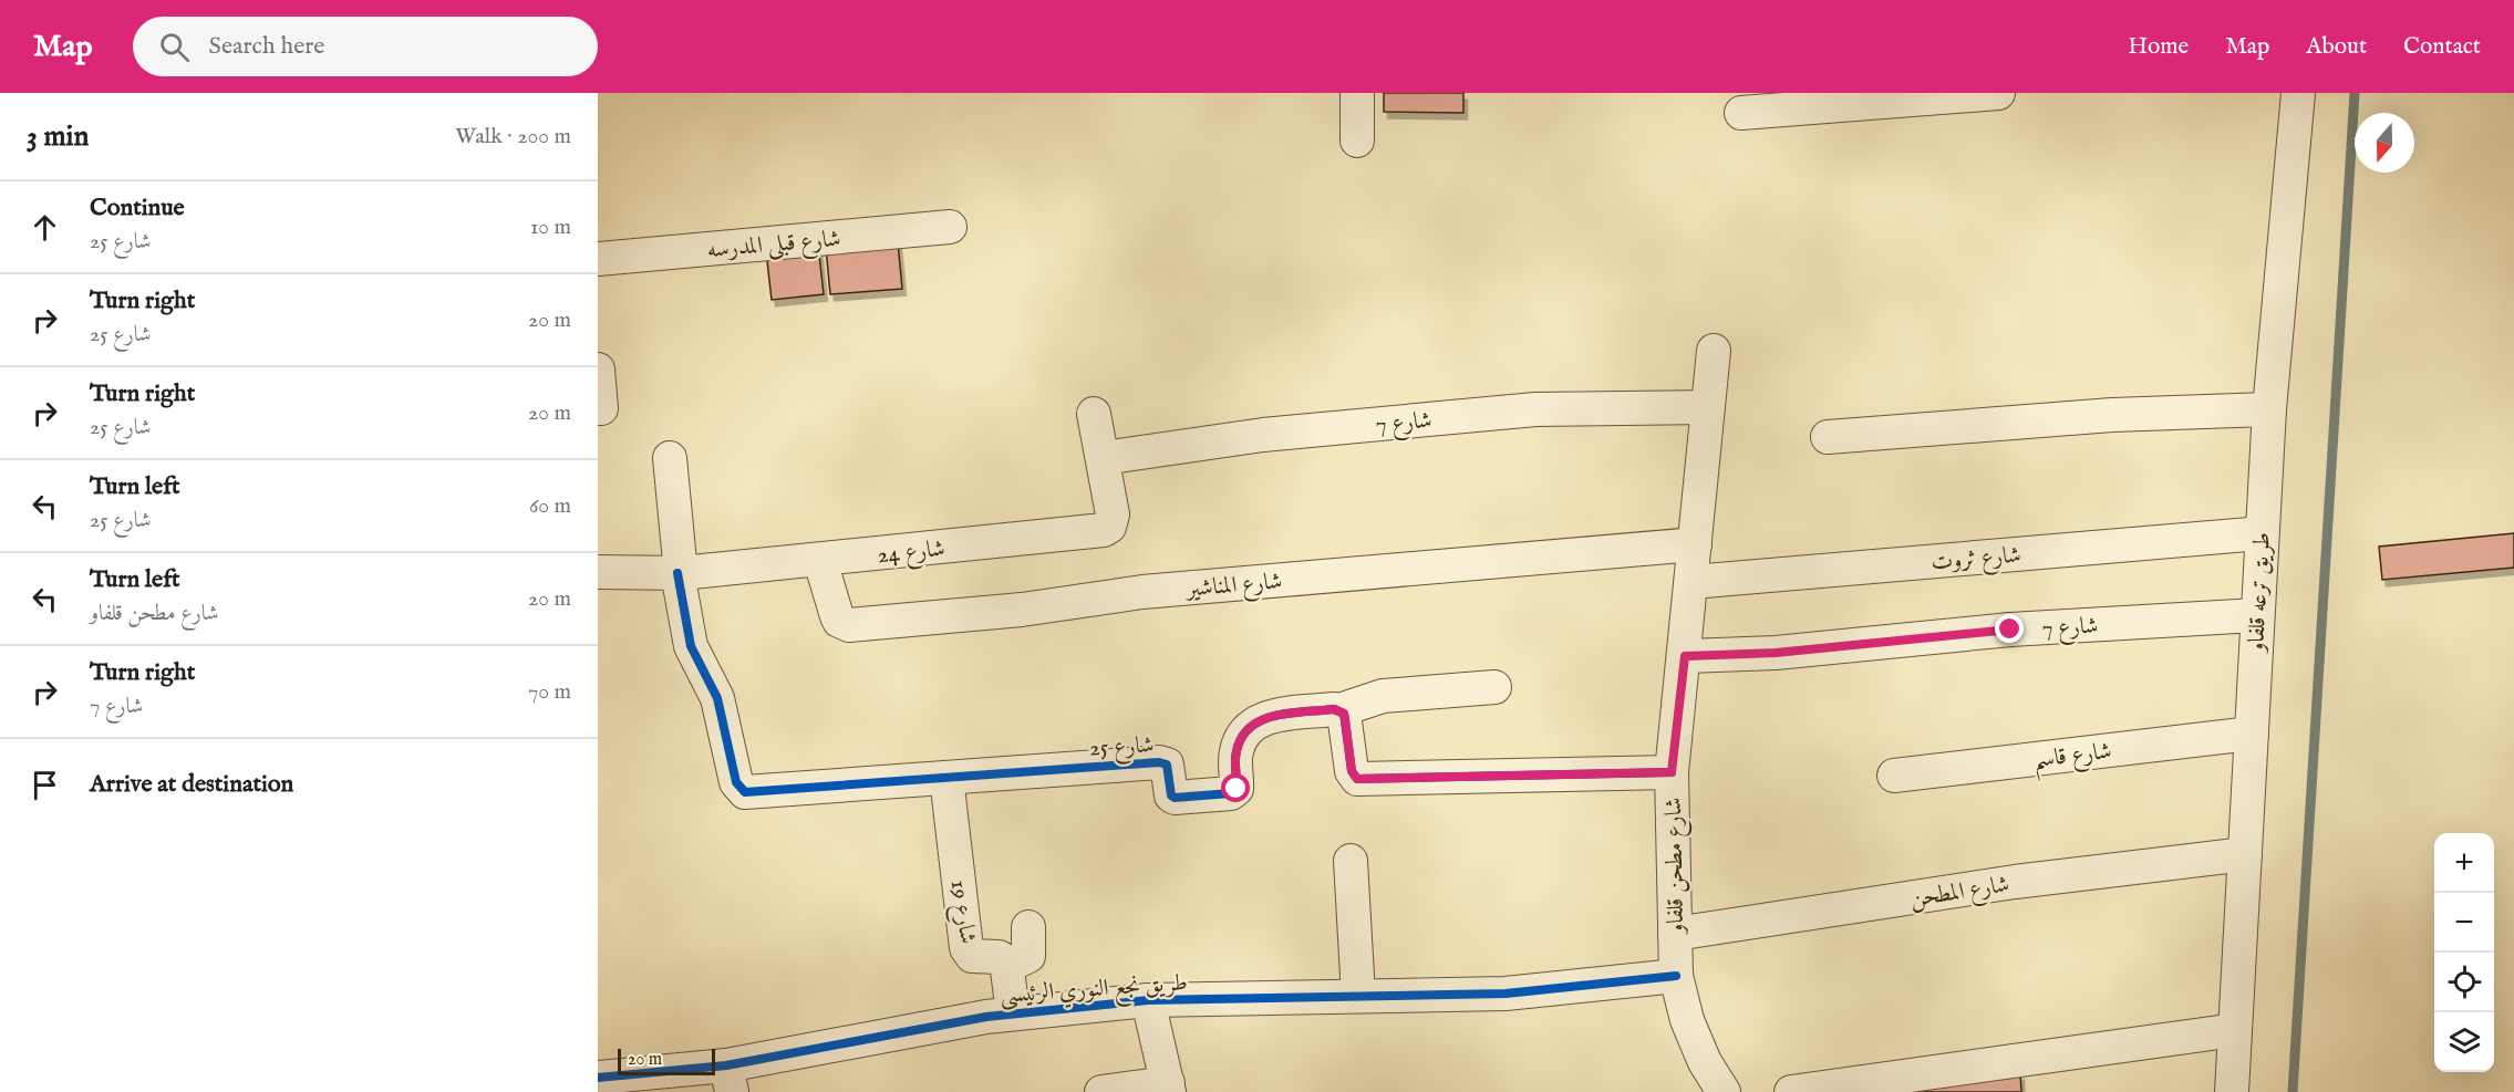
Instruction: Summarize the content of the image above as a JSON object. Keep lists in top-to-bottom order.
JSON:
{
  "streets": {
    "street": [
      "شارع قبلى المدرسه",
      "شارع 7",
      "شارع 24",
      "شارع ثروت",
      "شارع المناشير",
      "طريق ترعه قلفاو",
      "شارع 25",
      "شارع قاسم",
      "شارع مطحن قلفاو",
      "شارع المطحن",
      "شارع 19",
      "طريق نجع النوري الرئيسى"
    ]
  },
  "crossings": [
    ["شارع 7", "شارع 24"],
    ["شارع 7", "طريق ترعه قلفاو"],
    ["شارع 7", "شارع مطحن قلفاو"],
    ["شارع 24", "شارع المناشير"],
    ["شارع 24", "شارع 25"],
    ["شارع ثروت", "طريق ترعه قلفاو"],
    ["شارع ثروت", "شارع مطحن قلفاو"],
    ["شارع المناشير", "شارع مطحن قلفاو"],
    ["طريق ترعه قلفاو", "شارع قاسم"],
    ["طريق ترعه قلفاو", "شارع المطحن"],
    ["شارع 25", "شارع 19"],
    ["شارع مطحن قلفاو", "شارع المطحن"],
    ["شارع مطحن قلفاو", "طريق نجع النوري الرئيسى"]
  ],
  "scale_bar": "20 m",
  "north": "bottom",
  "page": {
    "header": "Map",
    "search": "Search here",
    "nav": [
      "Home",
      "Map",
      "About",
      "Contact"
    ],
    "heading": ["3 min", "Walk · 200 m"],
    "list": [
      ["Continue", "شارع 25", "10 m"],
      ["Turn right", "شارع 25", "20 m"],
      ["Turn right", "شارع 25", "20 m"],
      ["Turn left", "شارع 25", "60 m"],
      ["Turn left", "شارع مطحن قلفاو", "20 m"],
      ["Turn right", "شارع 7", "70 m"],
      "Arrive at destination"
    ],
    "map_buttons": ["+", "−"],
    "scale": "20 m"
  }
}
